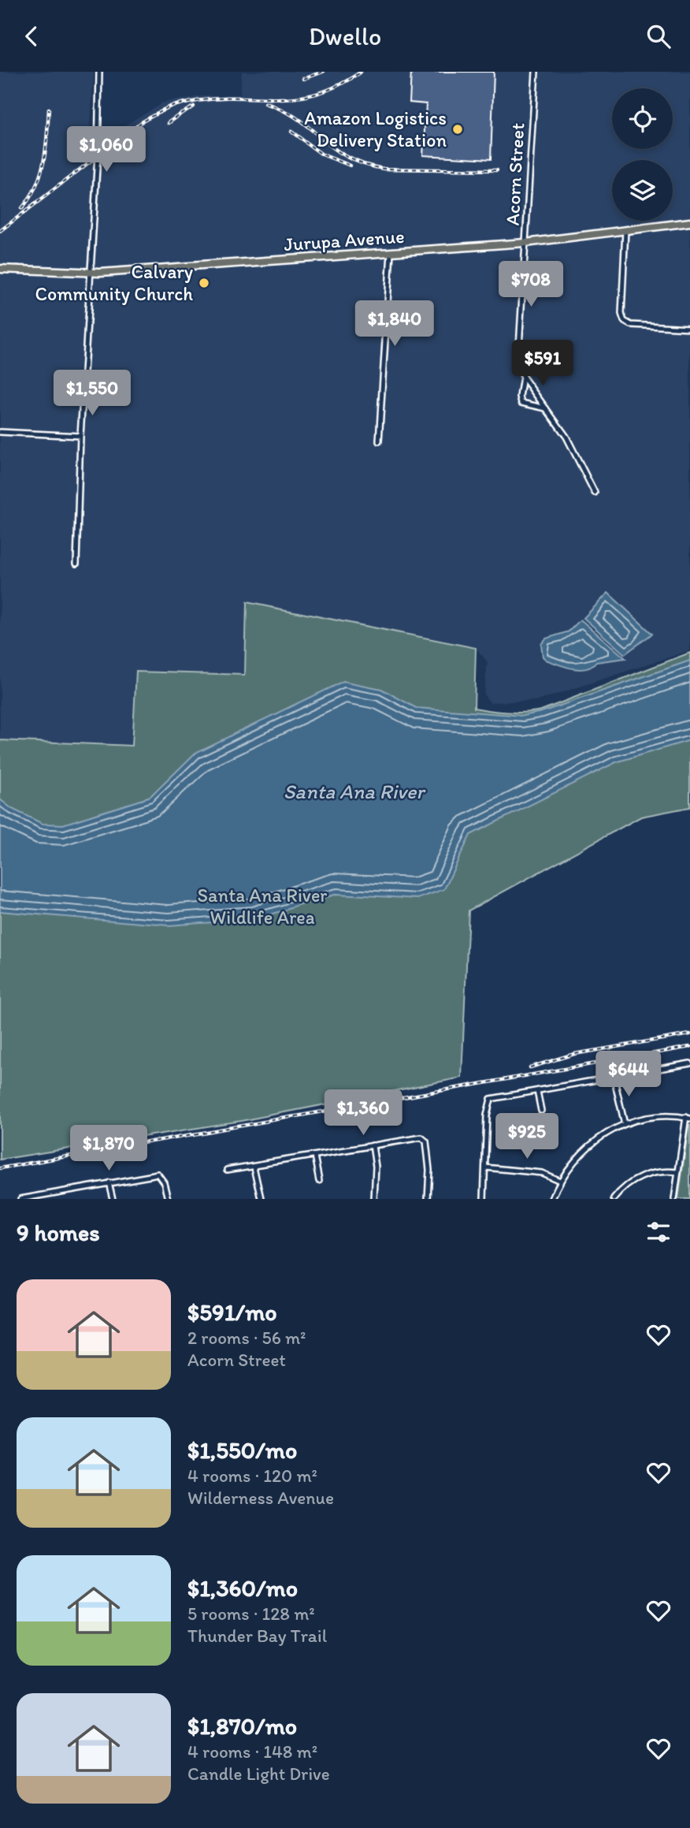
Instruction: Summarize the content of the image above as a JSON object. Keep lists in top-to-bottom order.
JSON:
{
  "streets": {
    "main road": ["Jurupa Avenue"],
    "street": ["Acorn Street"]
  },
  "crossings": [
    ["Acorn Street", "Jurupa Avenue"]
  ],
  "water": ["Santa Ana River"],
  "parks": ["Santa Ana River Wildlife Area"],
  "places": ["Amazon Logistics Delivery Station", "Calvary Community Church"],
  "page": {
    "header": "Dwello",
    "price": [
      "$1,060",
      "$708",
      "$1,840",
      "$591",
      "$1,550",
      "$644",
      "$1,360",
      "$925",
      "$1,870"
    ],
    "heading": "9 homes",
    "list": [
      {
        "name": "$591/mo",
        "note": "2 rooms · 56 m² · Acorn Street"
      },
      {
        "name": "$1,550/mo",
        "note": "4 rooms · 120 m² · Wilderness Avenue"
      },
      {
        "name": "$1,360/mo",
        "note": "5 rooms · 128 m² · Thunder Bay Trail"
      },
      {
        "name": "$1,870/mo",
        "note": "4 rooms · 148 m² · Candle Light Drive"
      }
    ]
  }
}
